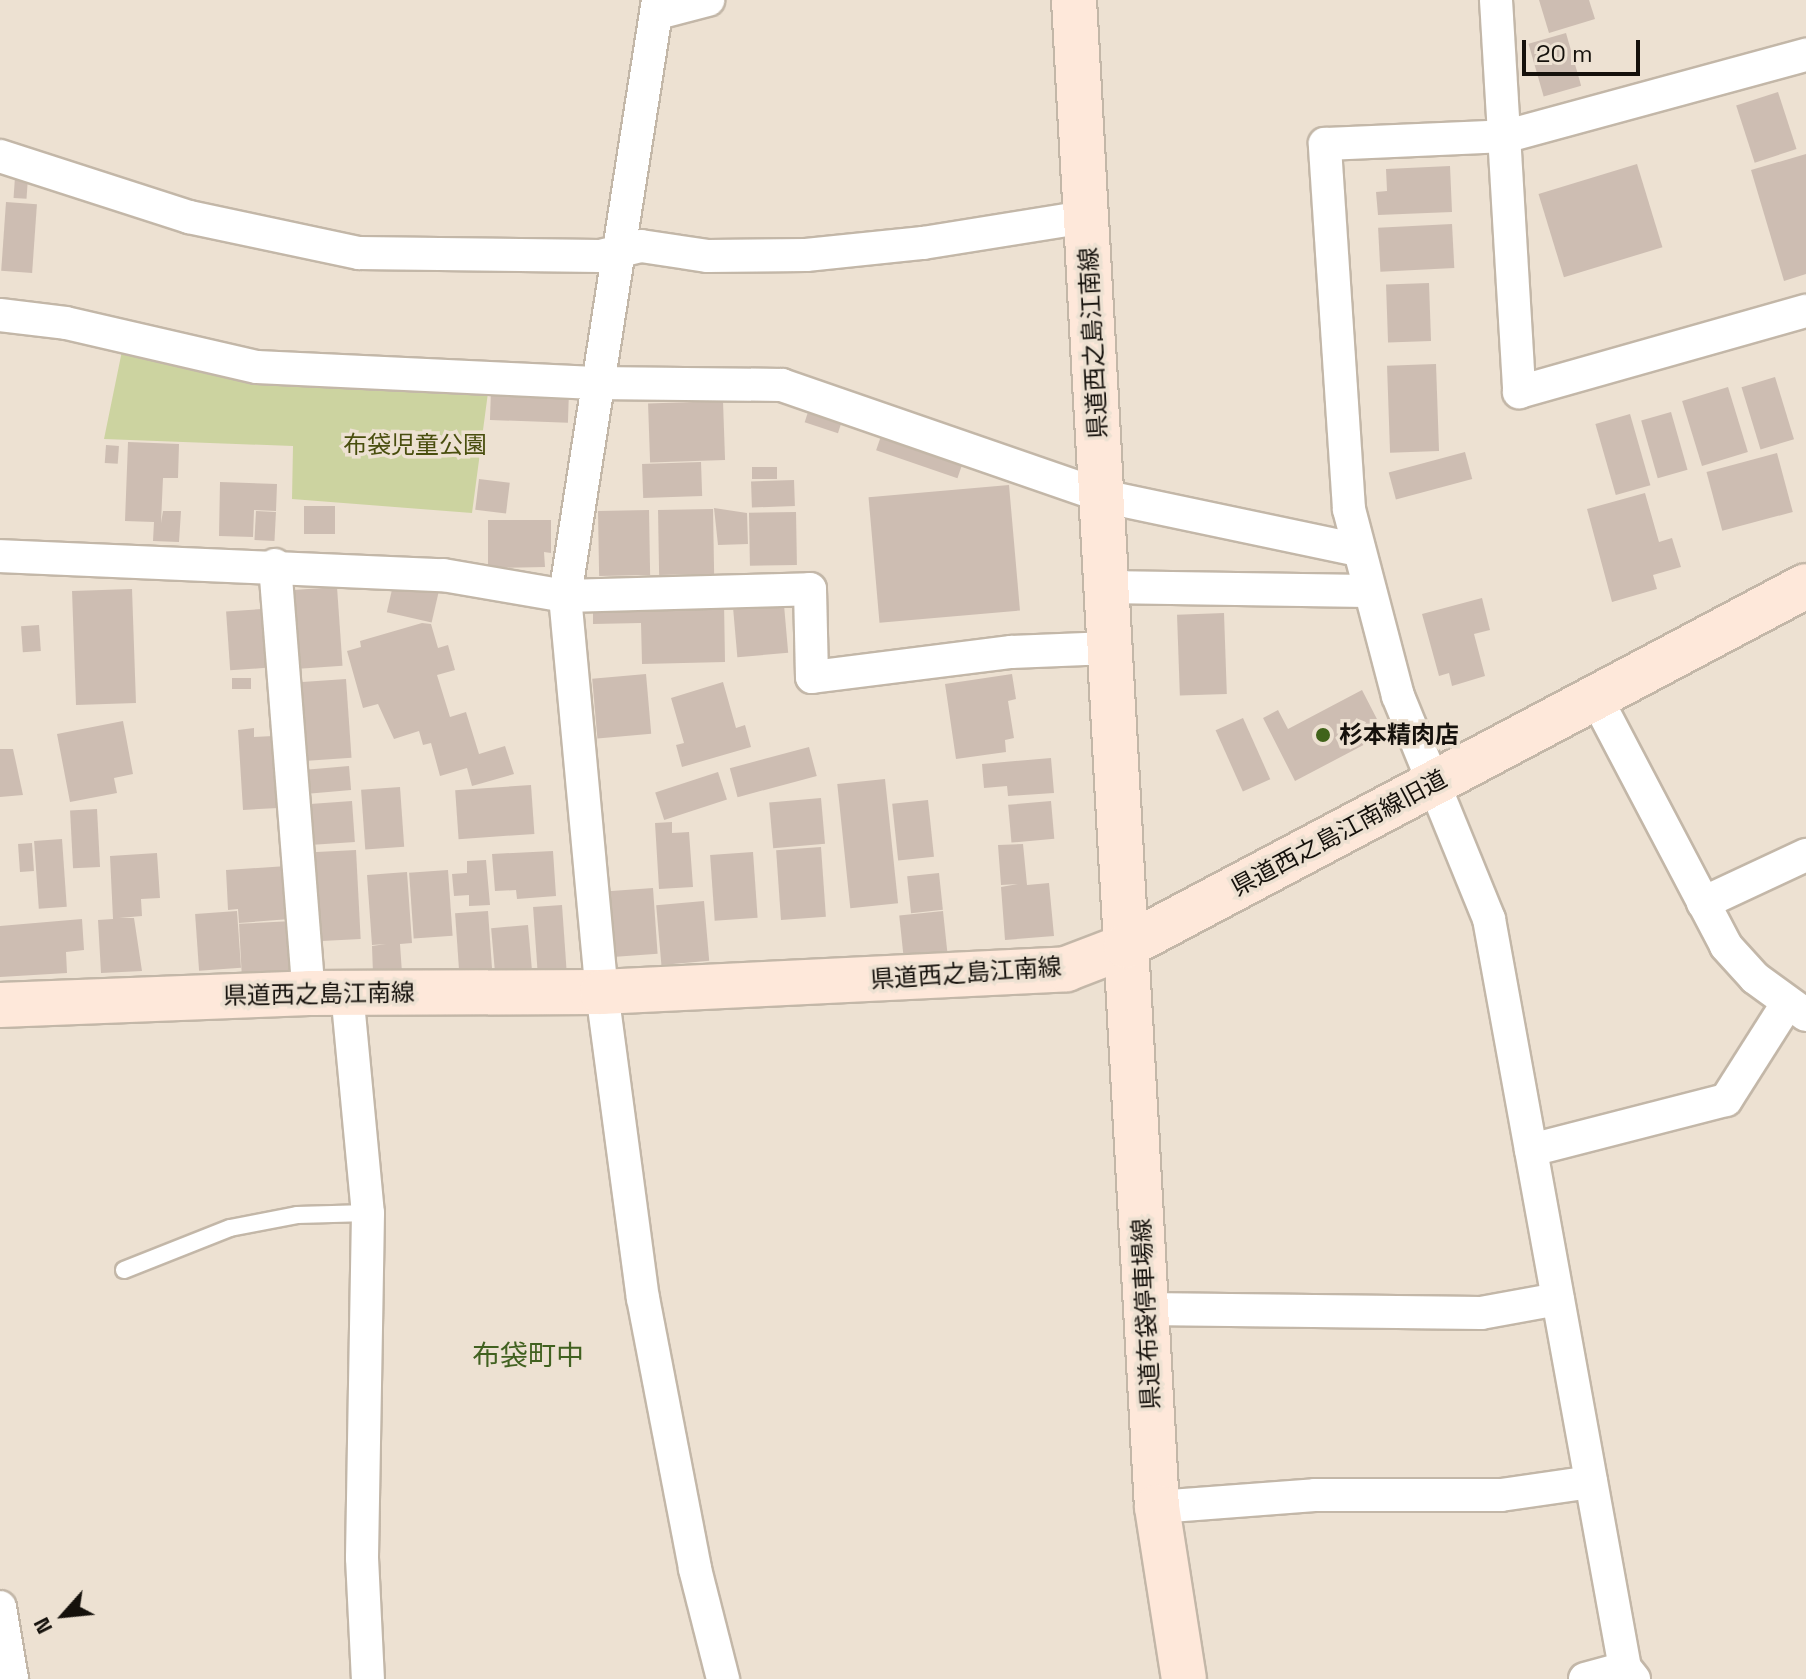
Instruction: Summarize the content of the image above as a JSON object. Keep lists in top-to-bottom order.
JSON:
{
  "streets": {
    "main road": ["県道西之島江南線", "県道西之島江南線旧道", "県道布袋停車場線"]
  },
  "crossings": [
    ["県道西之島江南線", "県道西之島江南線旧道"],
    ["県道西之島江南線", "県道布袋停車場線"],
    ["県道西之島江南線旧道", "県道布袋停車場線"]
  ],
  "districts": ["布袋町中"],
  "parks": ["布袋児童公園"],
  "places": ["杉本精肉店"],
  "scale_bar": "20 m",
  "north": "bottom left"
}
